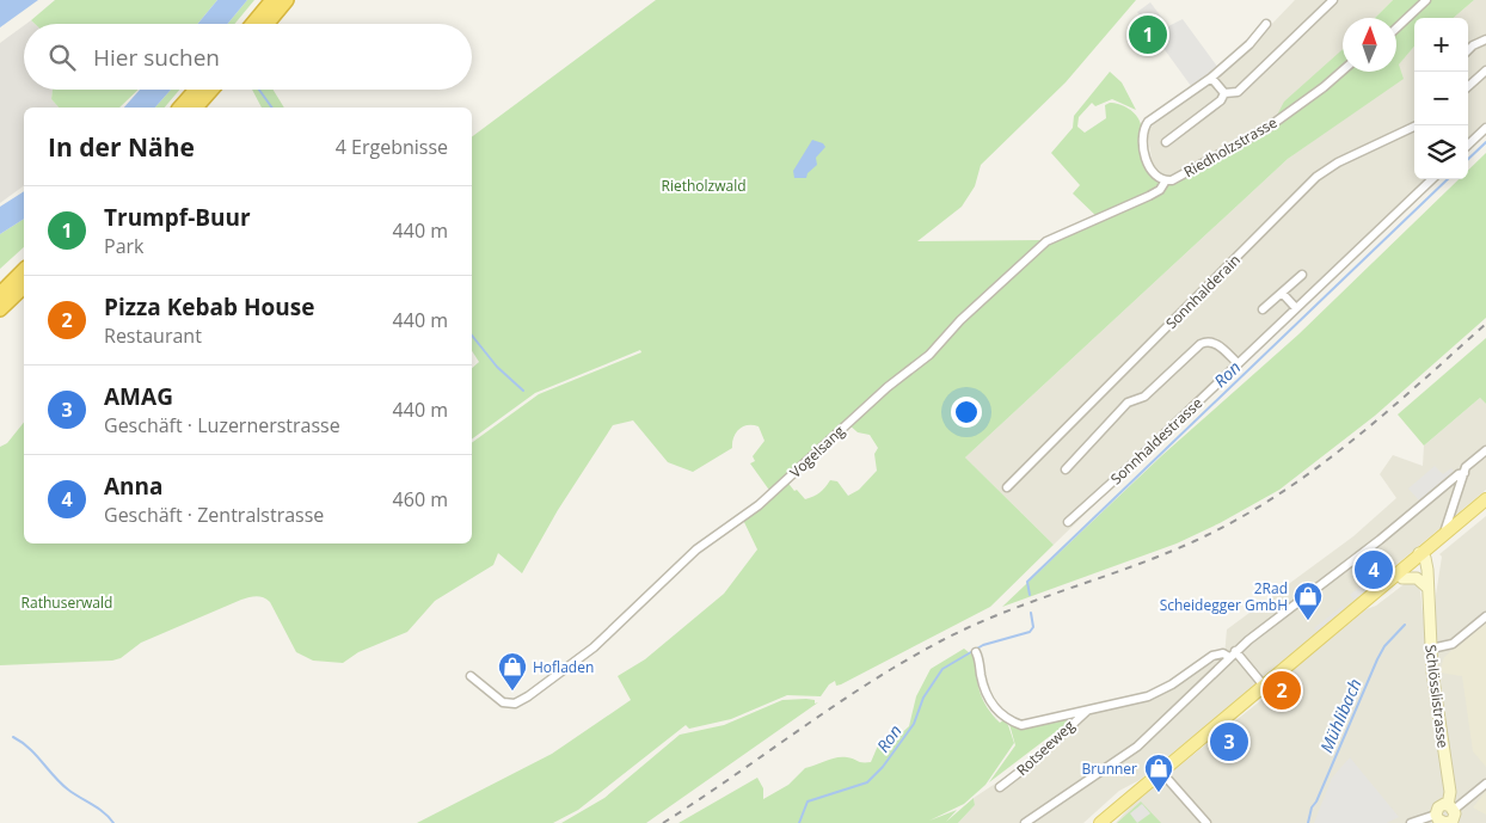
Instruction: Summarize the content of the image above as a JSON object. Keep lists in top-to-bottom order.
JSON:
{
  "streets": {
    "main road": ["Schlösslistrasse"],
    "street": [
      "Riedholzstrasse",
      "Sonnhalderain",
      "Sonnhaldestrasse",
      "Vogelsang",
      "Rotseeweg"
    ]
  },
  "crossings": [
    ["Riedholzstrasse", "Vogelsang"]
  ],
  "water": ["Ron", "Mühlibach"],
  "parks": ["Rietholzwald", "Rathuserwald"],
  "places": {
    "shop": ["2Rad Scheidegger GmbH", "Hofladen", "Brunner"]
  },
  "north": "top",
  "page": {
    "pins": [
      "1",
      "4",
      "2",
      "3"
    ],
    "map_buttons": ["+", "−"],
    "search": "Hier suchen",
    "heading": ["In der Nähe", "4 Ergebnisse"],
    "list": [
      {
        "mark": "1",
        "name": "Trumpf-Buur",
        "note": "Park",
        "value": "440 m"
      },
      {
        "mark": "2",
        "name": "Pizza Kebab House",
        "note": "Restaurant",
        "value": "440 m"
      },
      {
        "mark": "3",
        "name": "AMAG",
        "note": "Geschäft · Luzernerstrasse",
        "value": "440 m"
      },
      {
        "mark": "4",
        "name": "Anna",
        "note": "Geschäft · Zentralstrasse",
        "value": "460 m"
      }
    ]
  }
}
